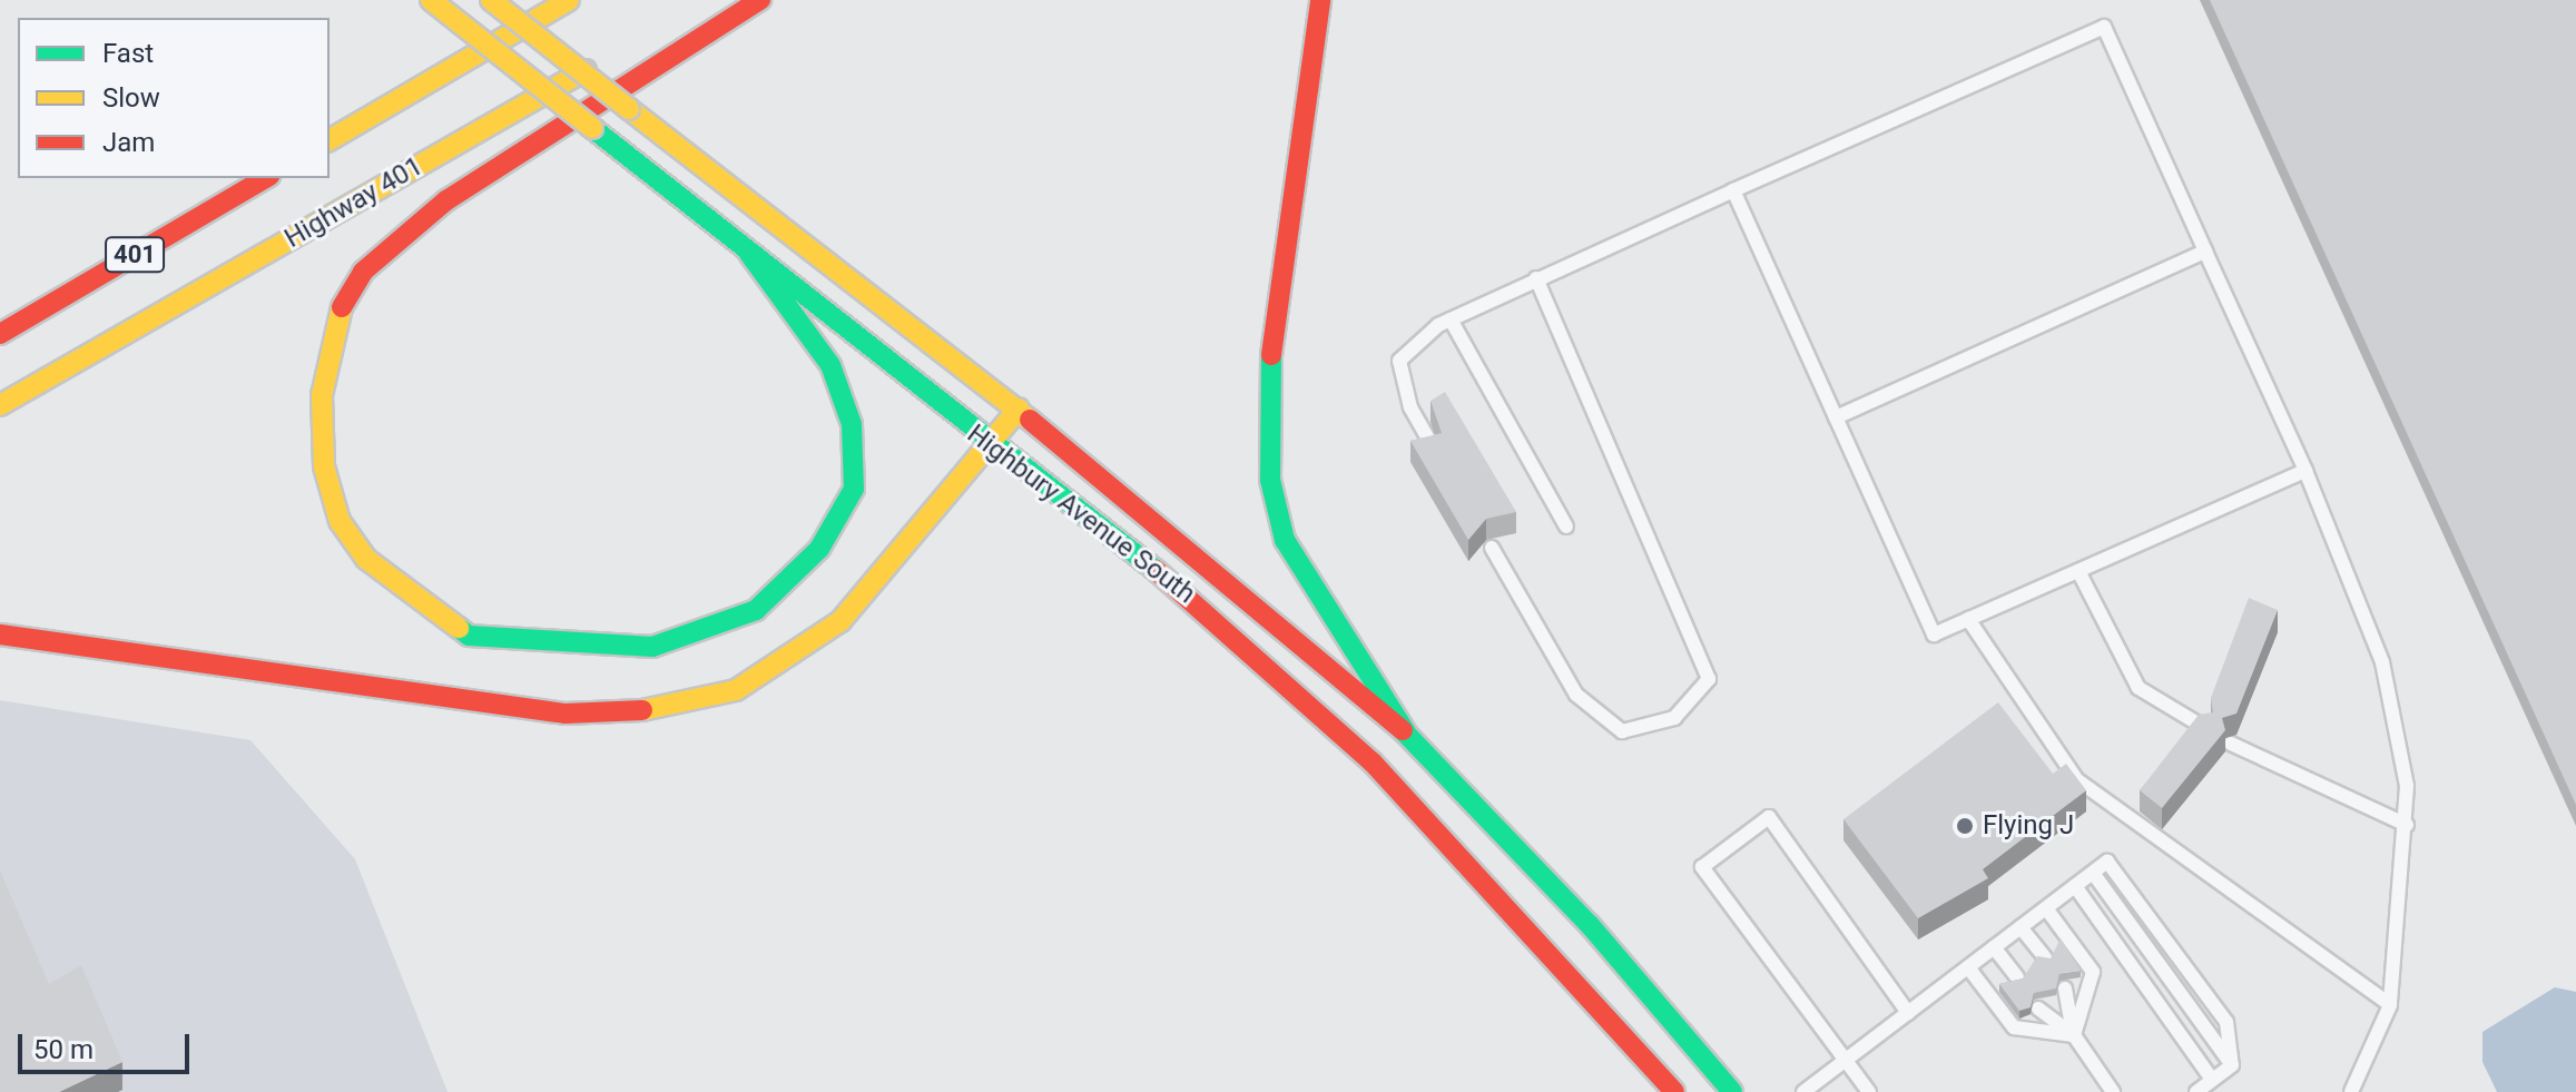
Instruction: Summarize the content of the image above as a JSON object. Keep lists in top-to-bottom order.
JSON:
{
  "streets": {
    "main road": ["Highway 401", "401", "Highbury Avenue South"]
  },
  "places": ["Flying J"],
  "legend": ["Fast", "Slow", "Jam"],
  "scale_bar": "50 m"
}
